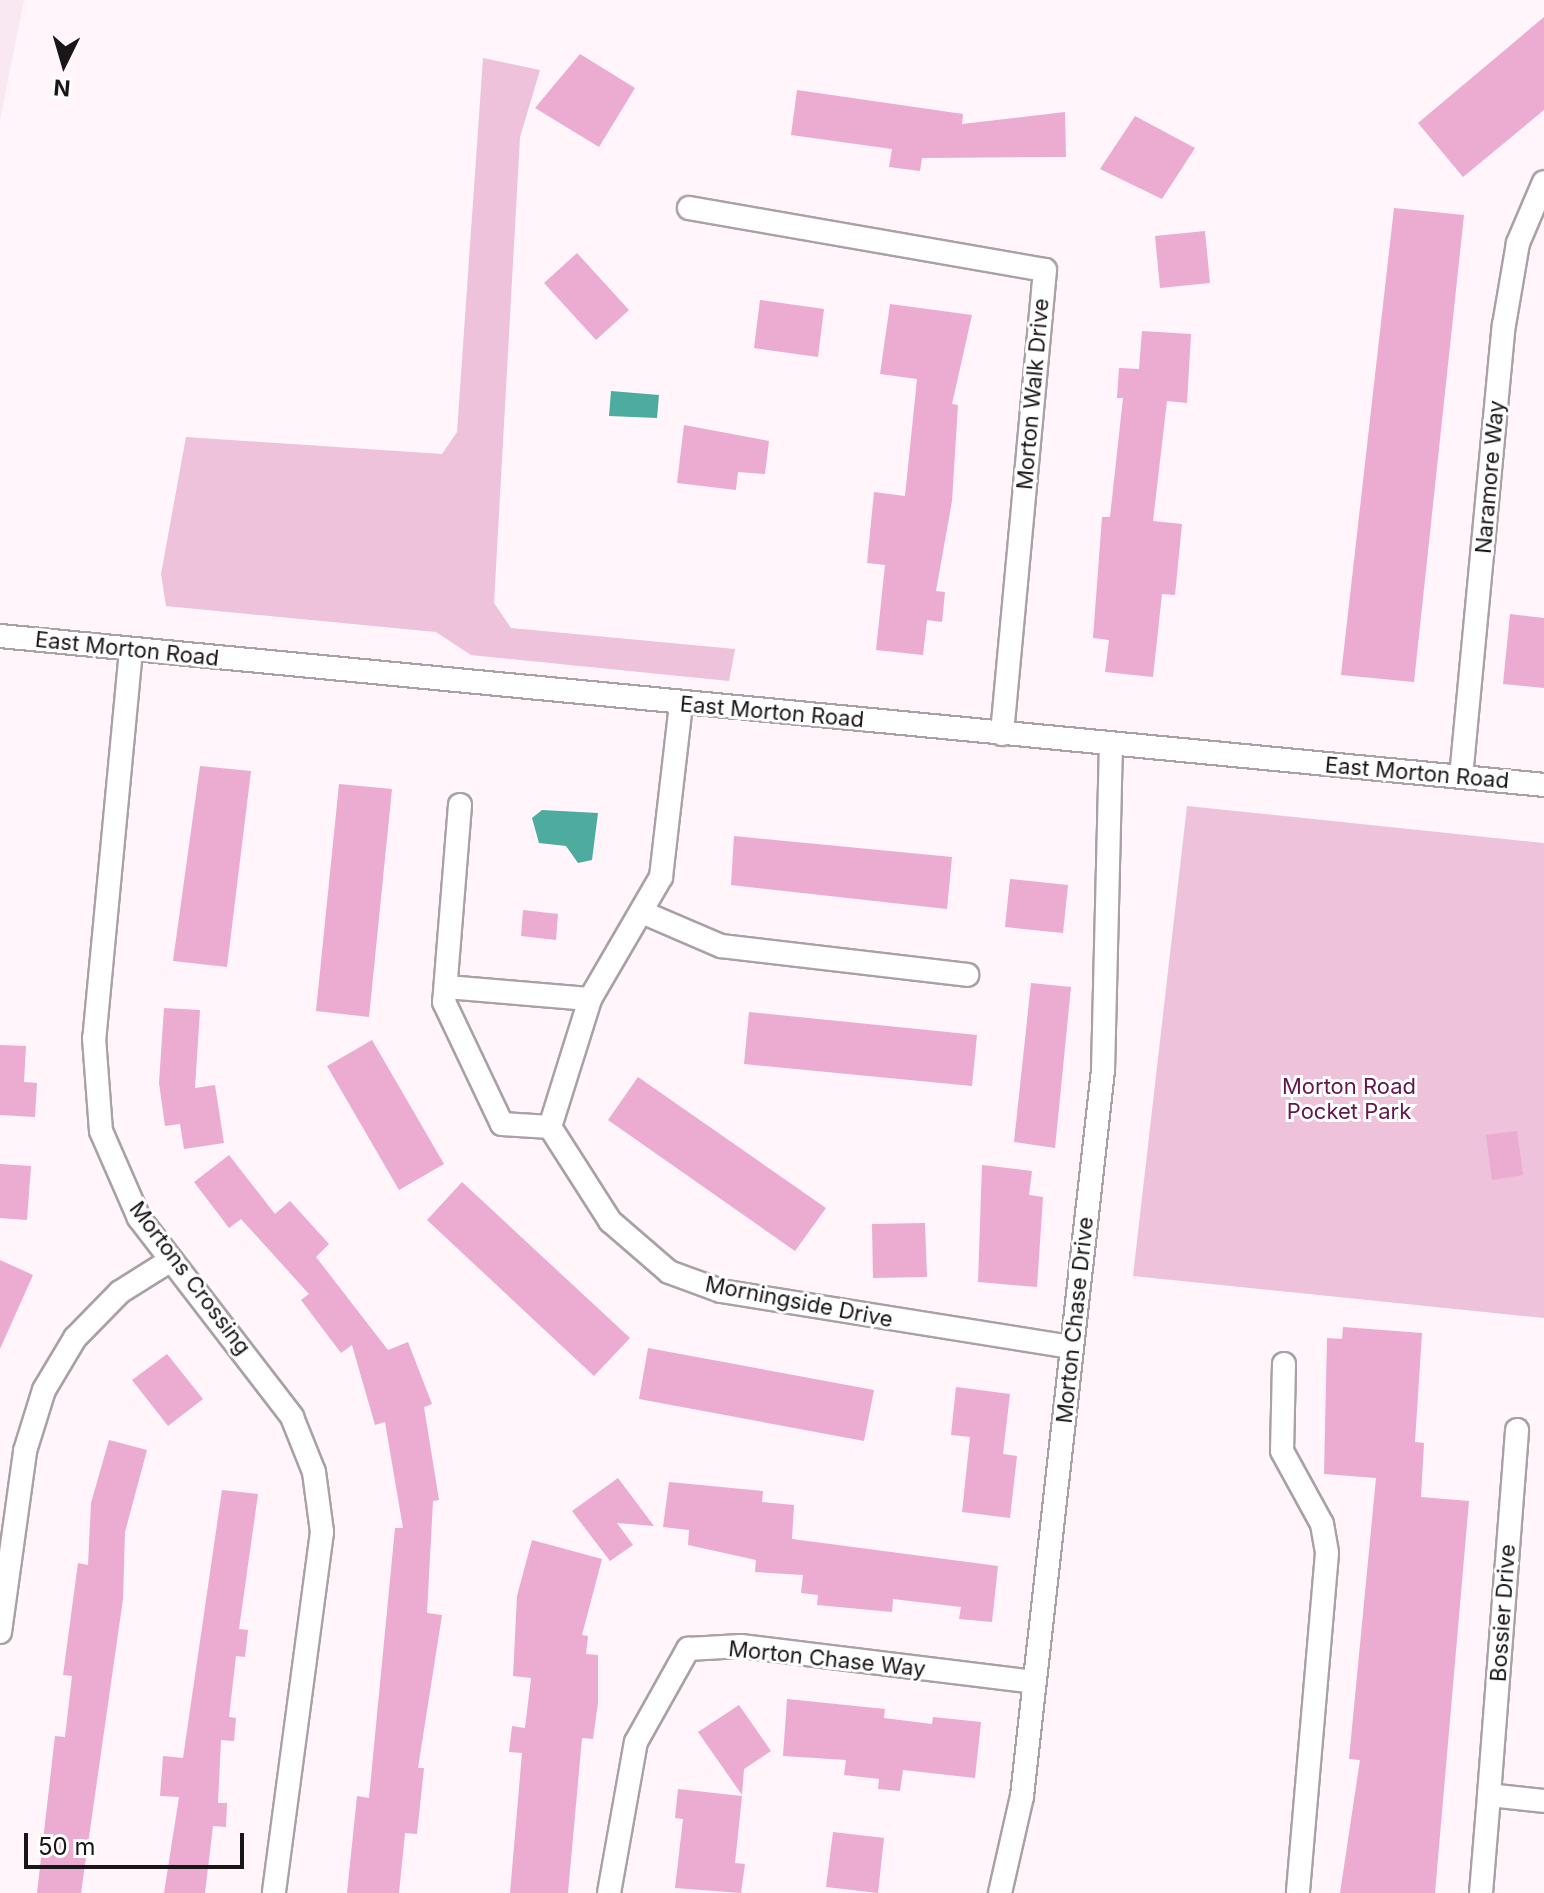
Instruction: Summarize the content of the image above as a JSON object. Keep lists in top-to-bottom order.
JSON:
{
  "streets": {
    "street": [
      "Morton Walk Drive",
      "Naramore Way",
      "East Morton Road",
      "Mortons Crossing",
      "Morningside Drive",
      "Morton Chase Drive",
      "Bossier Drive",
      "Morton Chase Way"
    ]
  },
  "crossings": [
    ["Morton Walk Drive", "East Morton Road"],
    ["Naramore Way", "East Morton Road"],
    ["East Morton Road", "Mortons Crossing"],
    ["East Morton Road", "Morton Chase Drive"],
    ["Morningside Drive", "Morton Chase Drive"],
    ["Morton Chase Drive", "Morton Chase Way"]
  ],
  "parks": ["Morton Road Pocket Park"],
  "scale_bar": "50 m",
  "north": "bottom"
}
